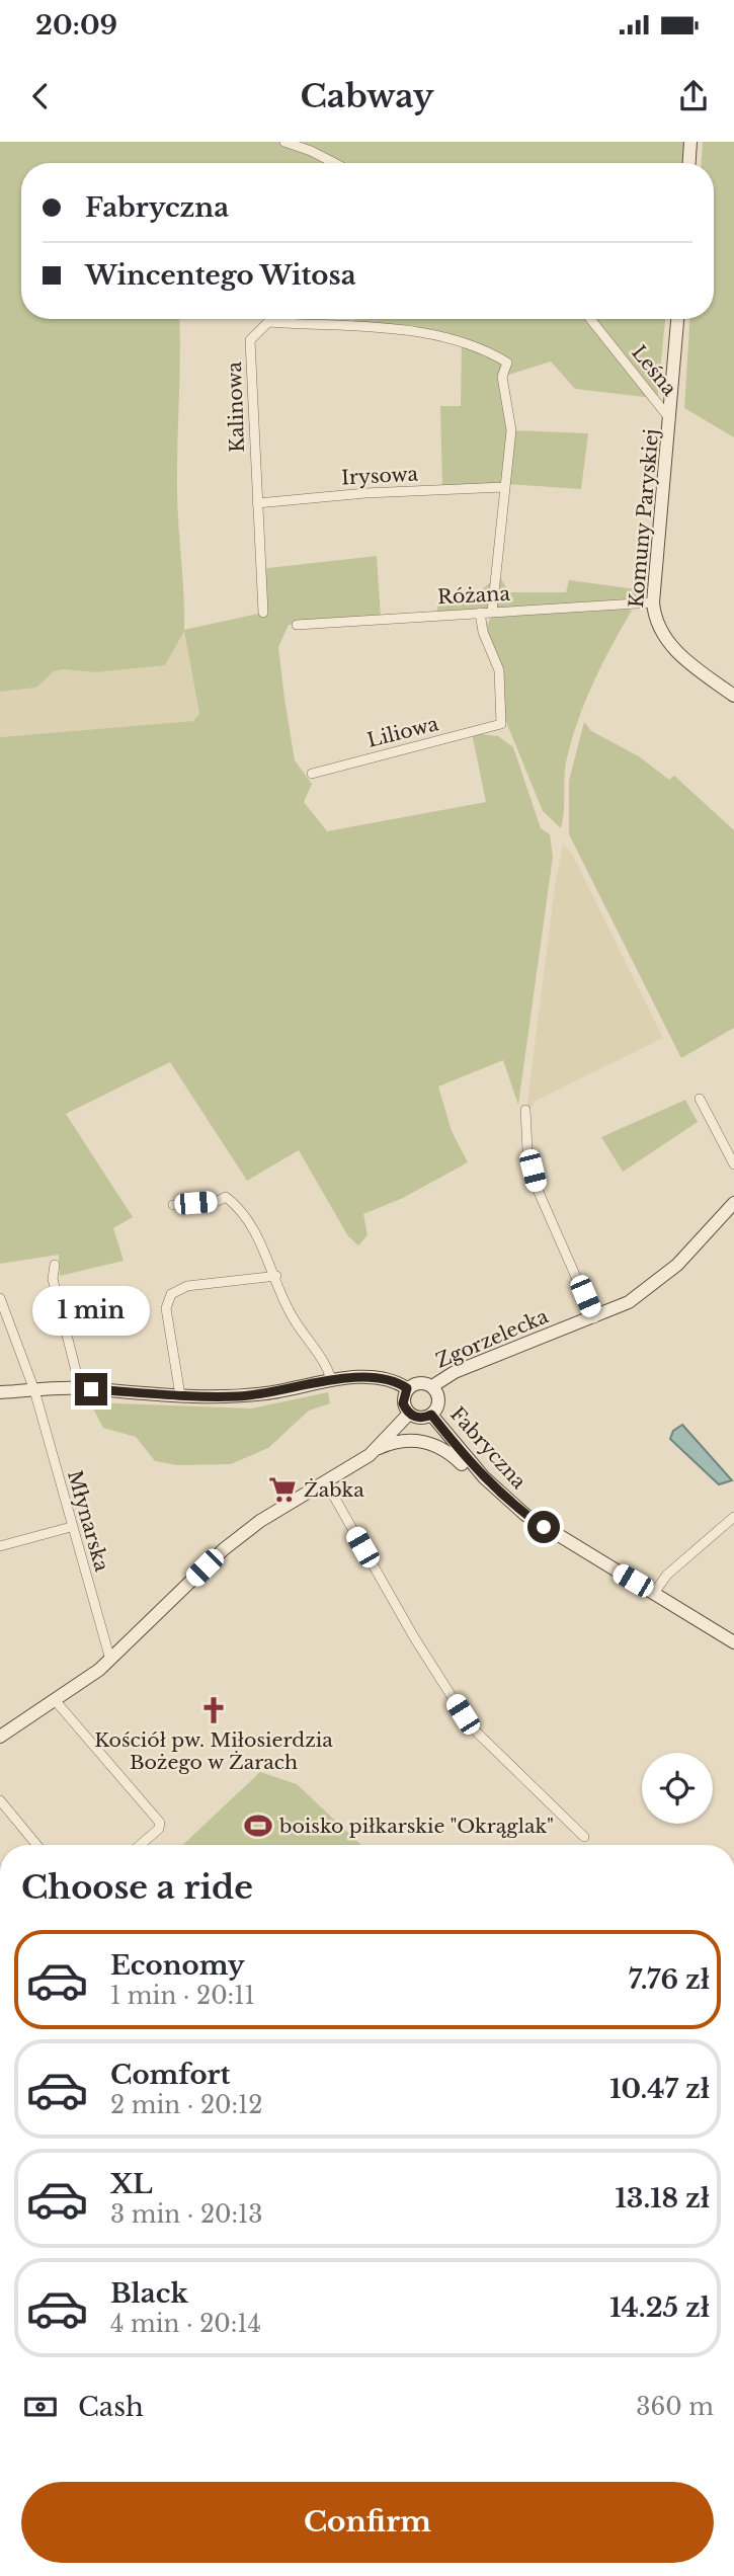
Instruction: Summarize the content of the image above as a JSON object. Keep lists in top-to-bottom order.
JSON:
{
  "streets": {
    "street": [
      "Leśna",
      "Kalinowa",
      "Irysowa",
      "Komuny Paryskiej",
      "Różana",
      "Liliowa",
      "Zgorzelecka",
      "Fabryczna",
      "Młynarska"
    ]
  },
  "crossings": [
    ["Leśna", "Komuny Paryskiej"],
    ["Kalinowa", "Irysowa"],
    ["Kalinowa", "Różana"],
    ["Komuny Paryskiej", "Różana"],
    ["Różana", "Liliowa"],
    ["Zgorzelecka", "Fabryczna"]
  ],
  "places": {
    "supermarket": ["Żabka"],
    "church": ["Kościół pw. Miłosierdzia Bożego w Żarach"],
    "sports": ["boisko piłkarskie \"Okrąglak\""]
  },
  "page": {
    "status": "20:09",
    "header": "Cabway",
    "banner": ["Fabryczna", "Wincentego Witosa"],
    "bubble": "1 min",
    "heading": "Choose a ride",
    "list": [
      {
        "name": "Economy",
        "note": "1 min · 20:11",
        "value": "7.76 zł"
      },
      {
        "name": "Comfort",
        "note": "2 min · 20:12",
        "value": "10.47 zł"
      },
      {
        "name": "XL",
        "note": "3 min · 20:13",
        "value": "13.18 zł"
      },
      {
        "name": "Black",
        "note": "4 min · 20:14",
        "value": "14.25 zł"
      }
    ],
    "pay": ["Cash", "360 m"],
    "buttons": "Confirm"
  }
}
